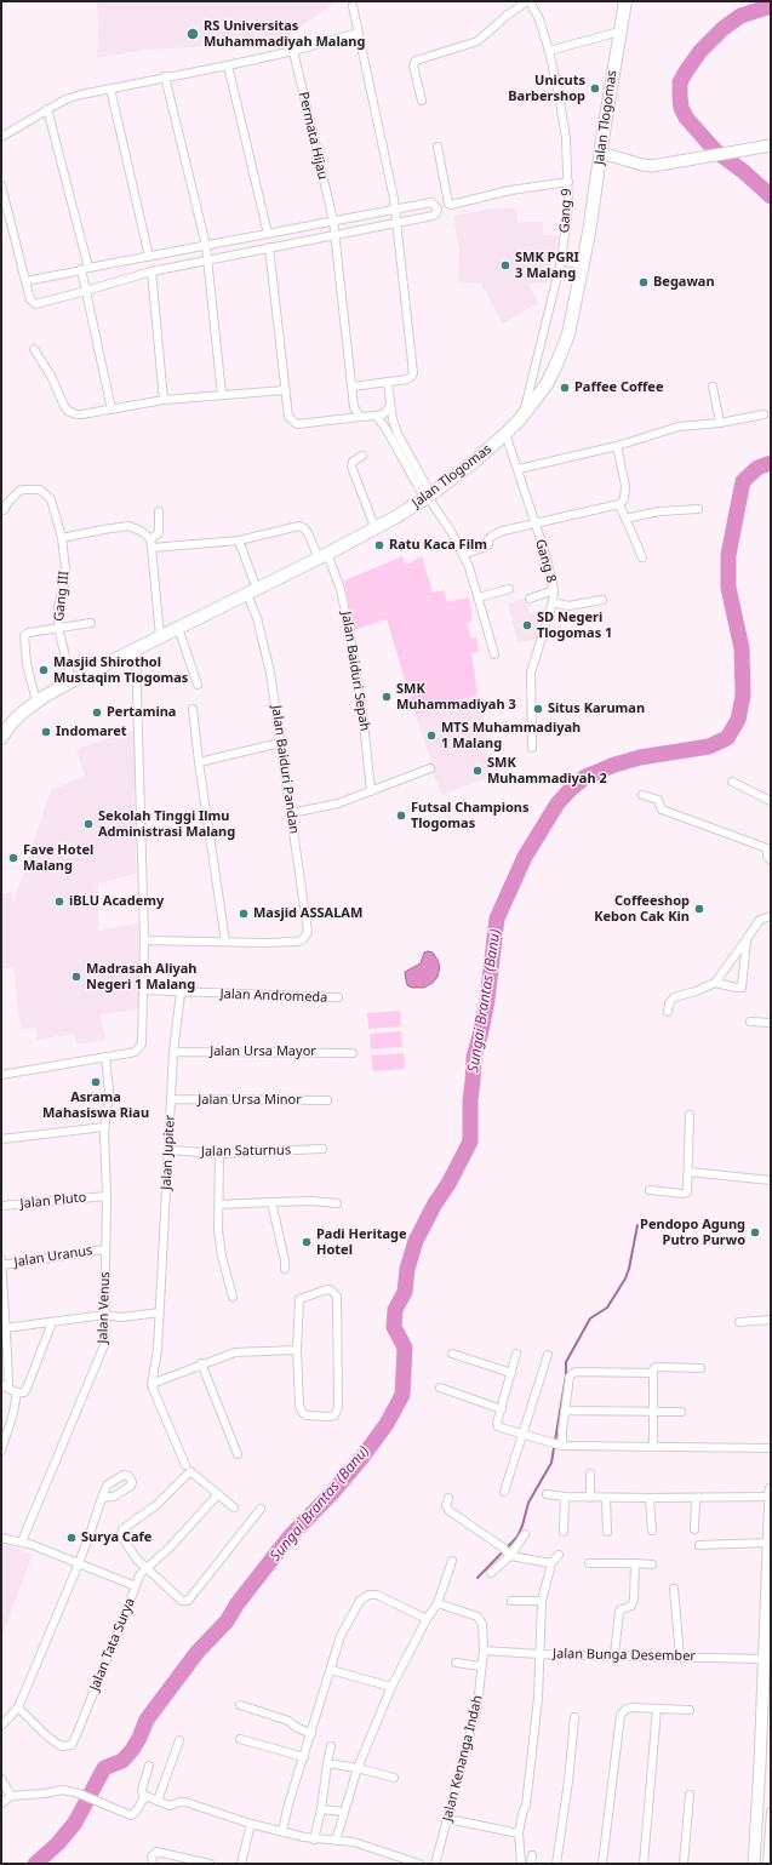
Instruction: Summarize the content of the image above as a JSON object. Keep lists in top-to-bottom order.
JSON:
{
  "streets": {
    "main road": ["Jalan Tlogomas"],
    "street": [
      "Permata Hijau",
      "Gang 9",
      "Gang 8",
      "Gang III",
      "Jalan Baiduri Sepah",
      "Jalan Baiduri Pandan",
      "Jalan Andromeda",
      "Jalan Ursa Mayor",
      "Jalan Ursa Minor",
      "Jalan Saturnus",
      "Jalan Jupiter",
      "Jalan Pluto",
      "Jalan Uranus",
      "Jalan Venus",
      "Jalan Tata Surya",
      "Jalan Bunga Desember",
      "Jalan Kenanga Indah"
    ]
  },
  "crossings": [
    ["Jalan Tlogomas", "Gang 9"],
    ["Jalan Tlogomas", "Gang 8"],
    ["Jalan Tlogomas", "Gang III"],
    ["Jalan Tlogomas", "Jalan Baiduri Sepah"],
    ["Jalan Tlogomas", "Jalan Baiduri Pandan"],
    ["Jalan Baiduri Sepah", "Jalan Baiduri Pandan"],
    ["Jalan Andromeda", "Jalan Jupiter"],
    ["Jalan Ursa Mayor", "Jalan Jupiter"],
    ["Jalan Ursa Minor", "Jalan Jupiter"],
    ["Jalan Saturnus", "Jalan Jupiter"],
    ["Jalan Pluto", "Jalan Venus"],
    ["Jalan Uranus", "Jalan Venus"],
    ["Jalan Venus", "Jalan Tata Surya"],
    ["Jalan Bunga Desember", "Jalan Kenanga Indah"]
  ],
  "water": ["Sungai Brantas (Banu)"],
  "places": [
    "RS Universitas Muhammadiyah Malang",
    "Unicuts Barbershop",
    "SMK PGRI 3 Malang",
    "Begawan",
    "Paffee Coffee",
    "Ratu Kaca Film",
    "SD Negeri Tlogomas 1",
    "Masjid Shirothol Mustaqim Tlogomas",
    "SMK Muhammadiyah 3",
    "Situs Karuman",
    "Pertamina",
    "Indomaret",
    "MTS Muhammadiyah 1 Malang",
    "SMK Muhammadiyah 2",
    "Futsal Champions Tlogomas",
    "Sekolah Tinggi Ilmu Administrasi Malang",
    "Fave Hotel Malang",
    "iBLU Academy",
    "Coffeeshop Kebon Cak Kin",
    "Masjid ASSALAM",
    "Madrasah Aliyah Negeri 1 Malang",
    "Asrama Mahasiswa Riau",
    "Pendopo Agung Putro Purwo",
    "Padi Heritage Hotel",
    "Surya Cafe"
  ]
}
